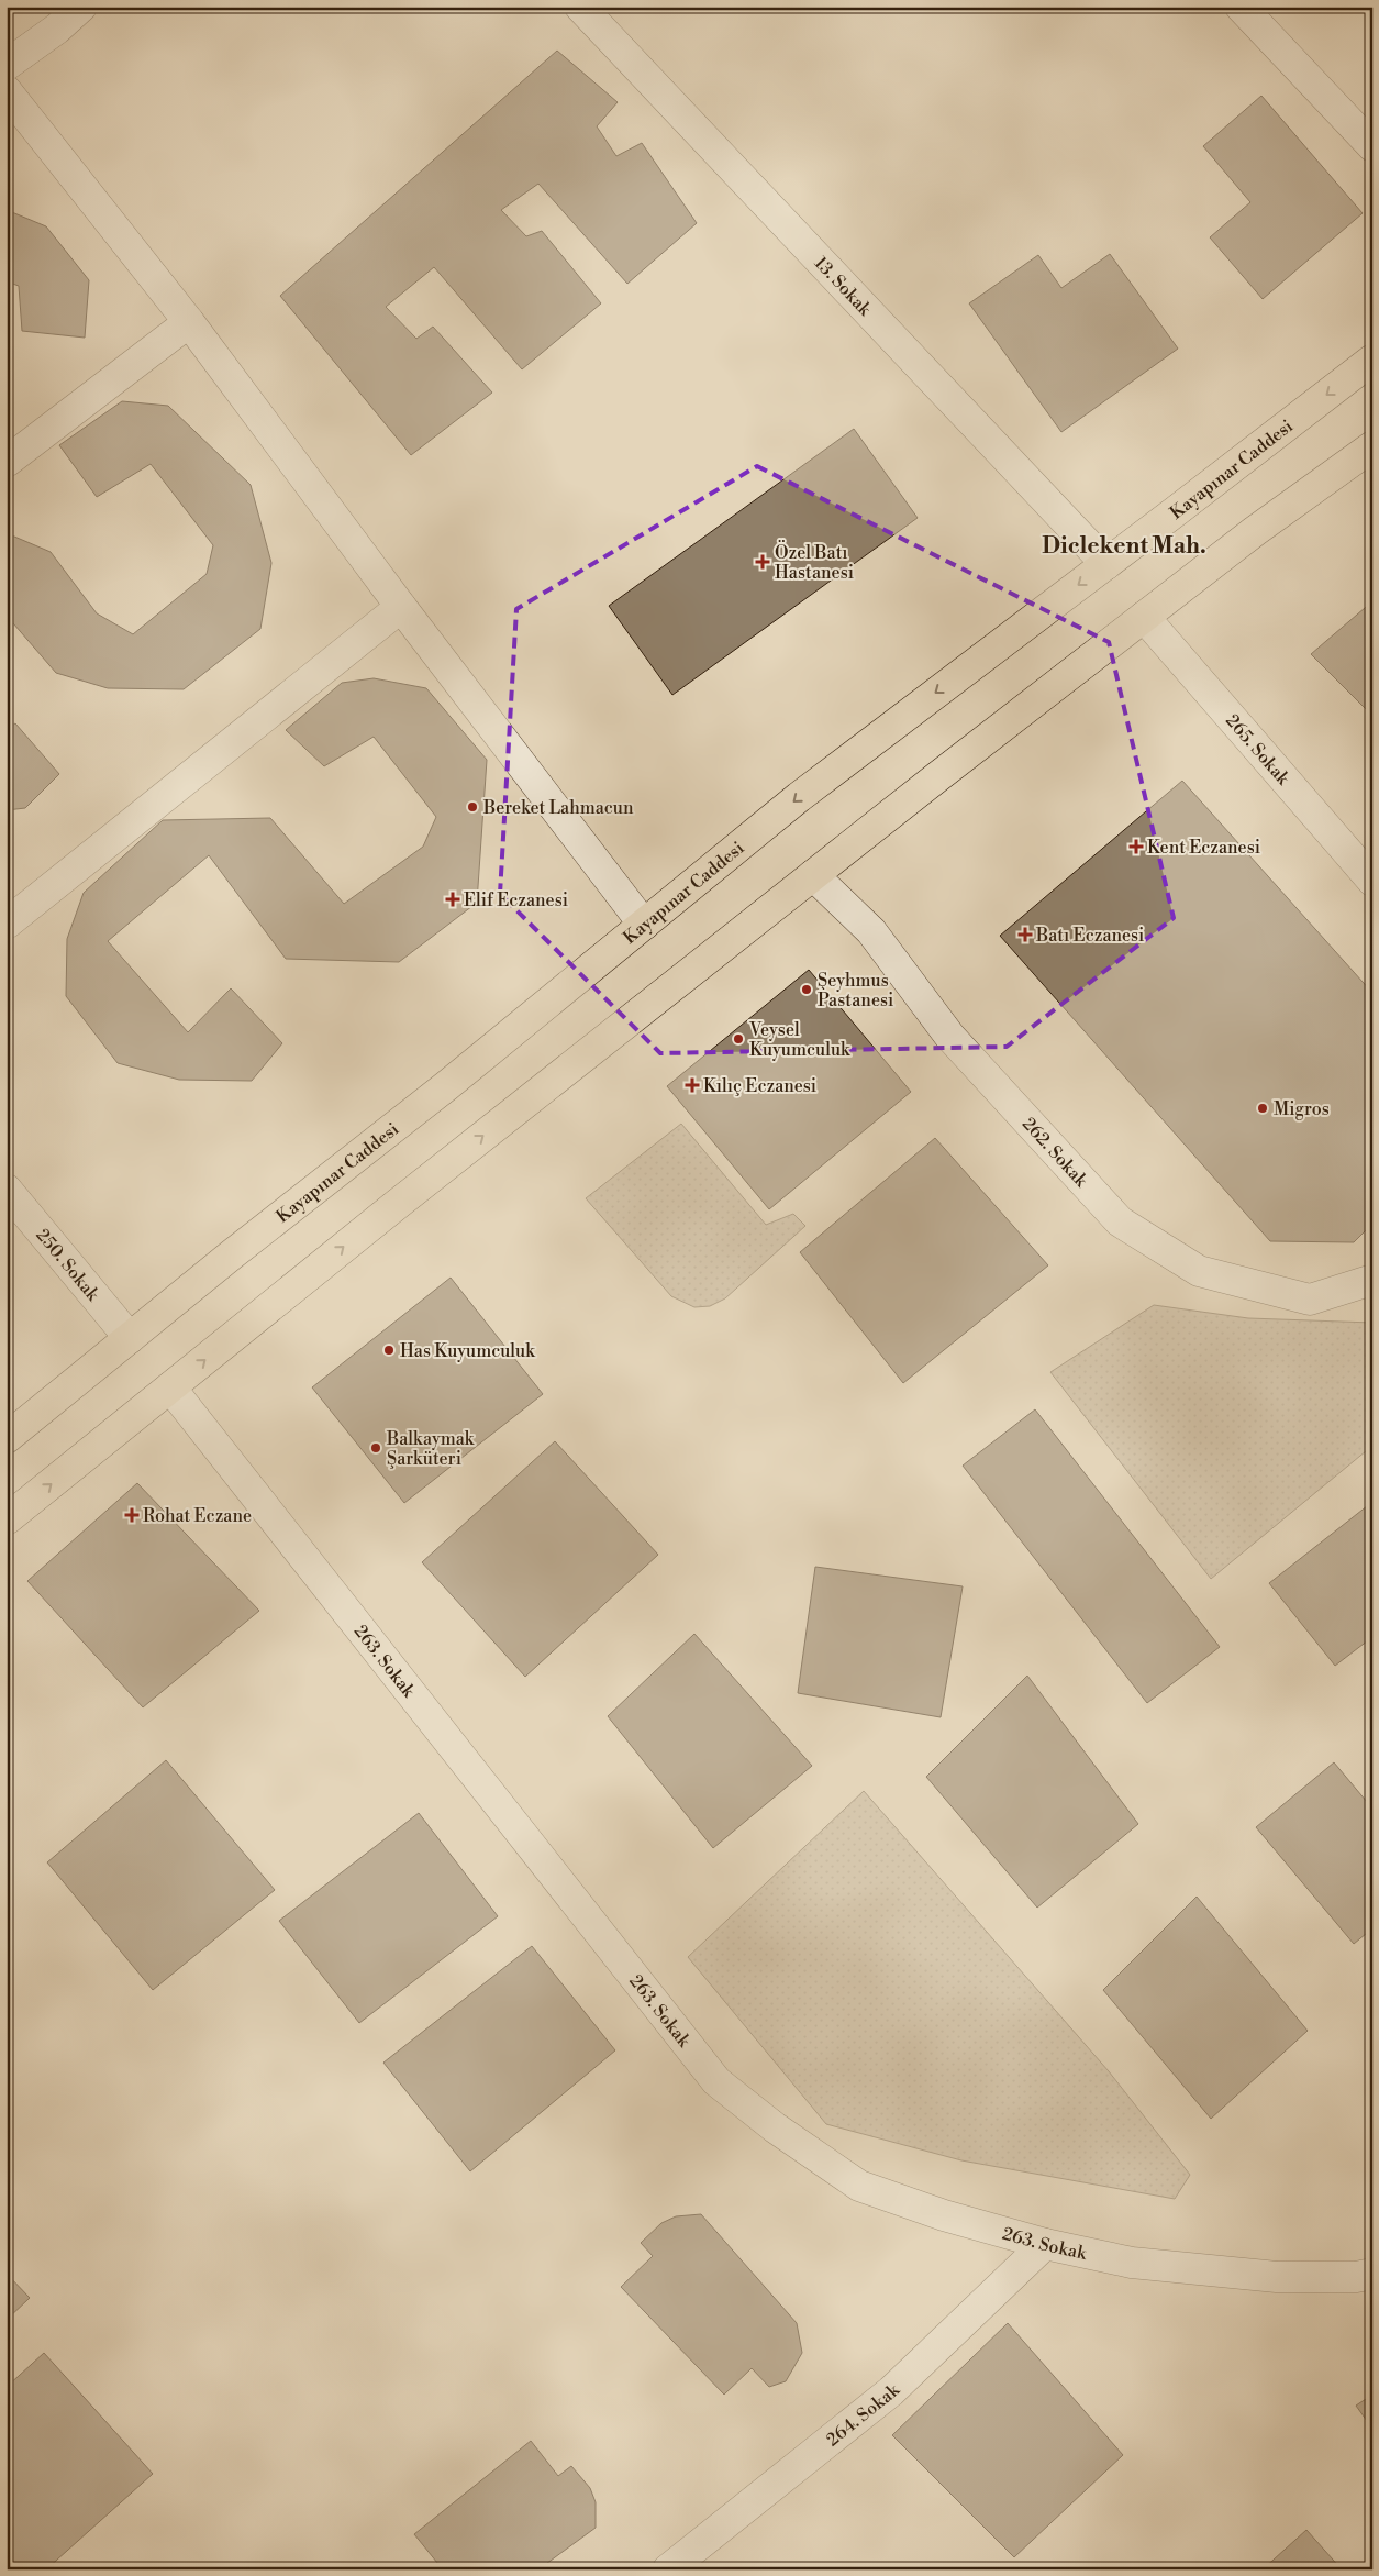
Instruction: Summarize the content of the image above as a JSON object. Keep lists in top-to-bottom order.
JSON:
{
  "streets": {
    "main road": ["Kayapınar Caddesi"],
    "street": [
      "13. Sokak",
      "265. Sokak",
      "262. Sokak",
      "250. Sokak",
      "263. Sokak",
      "264. Sokak"
    ]
  },
  "crossings": [
    ["13. Sokak", "Kayapınar Caddesi"],
    ["Kayapınar Caddesi", "250. Sokak"],
    ["263. Sokak", "264. Sokak"]
  ],
  "districts": ["Diclekent Mah."],
  "places": {
    "health": [
      "Özel Batı Hastanesi",
      "Kent Eczanesi",
      "Elif Eczanesi",
      "Batı Eczanesi",
      "Kılıç Eczanesi",
      "Rohat Eczane"
    ],
    "other": [
      "Bereket Lahmacun",
      "Şeyhmus Pastanesi",
      "Veysel Kuyumculuk",
      "Migros",
      "Has Kuyumculuk",
      "Balkaymak Şarküteri"
    ]
  }
}
